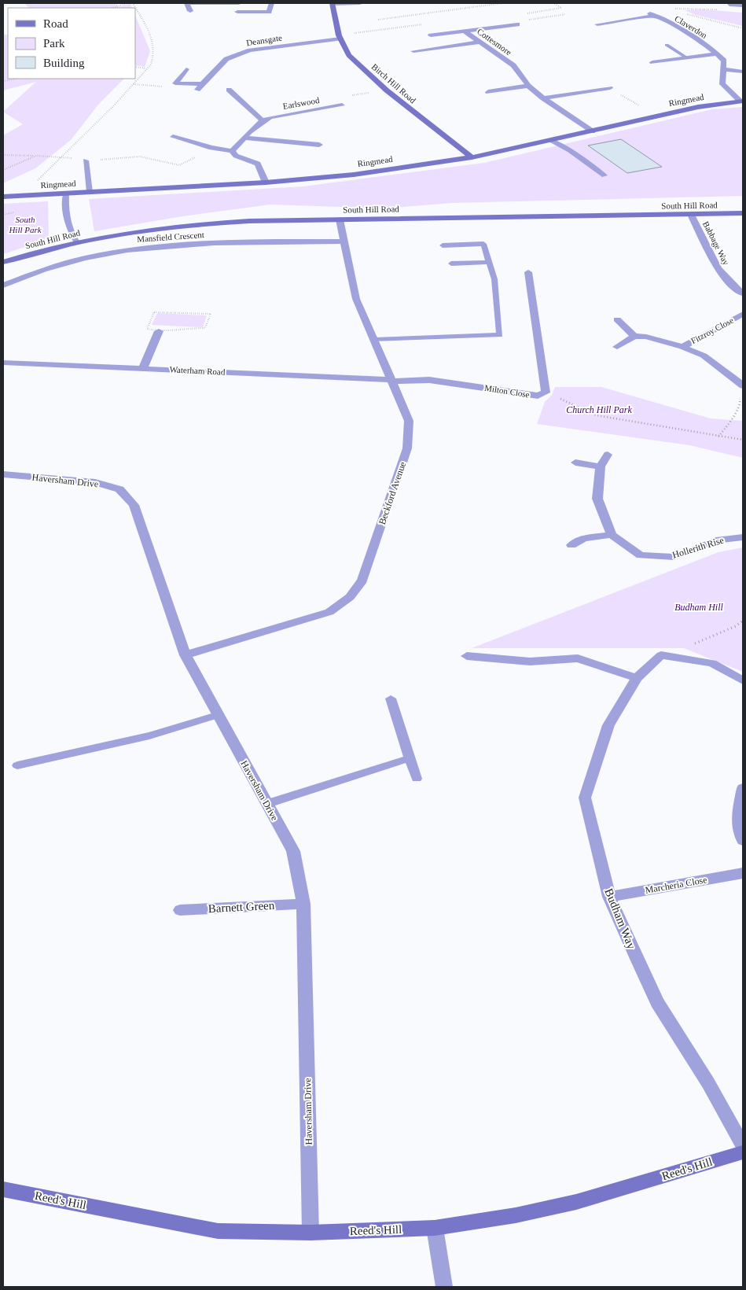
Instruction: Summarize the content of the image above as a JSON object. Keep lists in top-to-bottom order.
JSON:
{
  "streets": {
    "street": [
      "Claverdon",
      "Deansgate",
      "Cottesmore",
      "Birch Hill Road",
      "Ringmead",
      "Earlswood",
      "South Hill Road",
      "Mansfield Crescent",
      "Babbage Way",
      "Fitzroy Close",
      "Waterham Road",
      "Milton Close",
      "Haversham Drive",
      "Beckford Avenue",
      "Hollerith Rise",
      "Marcheria Close",
      "Barnett Green",
      "Budham Way",
      "Reed's Hill"
    ]
  },
  "crossings": [
    ["Deansgate", "Birch Hill Road"],
    ["Cottesmore", "Ringmead"],
    ["Birch Hill Road", "Ringmead"],
    ["South Hill Road", "Babbage Way"],
    ["South Hill Road", "Beckford Avenue"],
    ["Mansfield Crescent", "Beckford Avenue"],
    ["Waterham Road", "Milton Close"],
    ["Waterham Road", "Beckford Avenue"],
    ["Milton Close", "Beckford Avenue"],
    ["Haversham Drive", "Beckford Avenue"],
    ["Haversham Drive", "Barnett Green"],
    ["Haversham Drive", "Reed's Hill"],
    ["Marcheria Close", "Budham Way"]
  ],
  "parks": ["South Hill Park", "Church Hill Park", "Budham Hill"],
  "legend": ["Road", "Park", "Building"]
}
